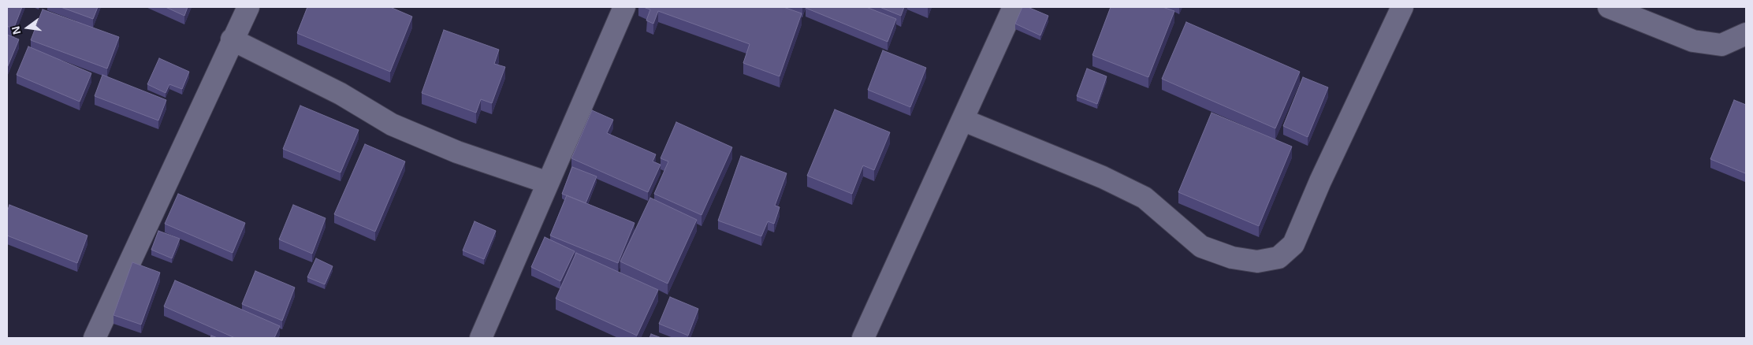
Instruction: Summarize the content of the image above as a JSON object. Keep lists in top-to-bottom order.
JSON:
{
  "north": "left"
}
